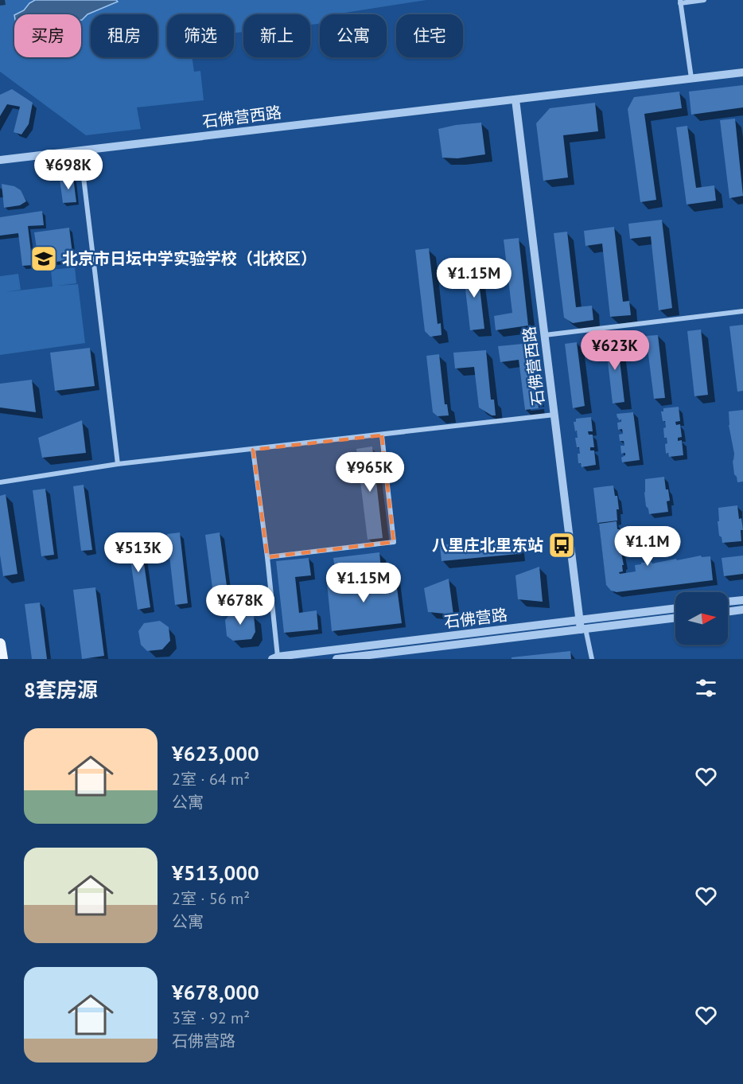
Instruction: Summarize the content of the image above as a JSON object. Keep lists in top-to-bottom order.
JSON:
{
  "streets": {
    "street": ["石佛营西路", "石佛营路"]
  },
  "crossings": [
    ["石佛营西路", "石佛营路"]
  ],
  "places": {
    "school or university": ["北京市日坛中学实验学校（北校区）"],
    "bus stop": ["八里庄北里东站"]
  },
  "north": "right",
  "page": {
    "chip": [
      "买房",
      "租房",
      "筛选",
      "新上",
      "公寓",
      "住宅"
    ],
    "price": [
      "¥698K",
      "¥1.15M",
      "¥623K",
      "¥965K",
      "¥1.1M",
      "¥513K",
      "¥1.15M",
      "¥678K"
    ],
    "heading": "8套房源",
    "list": [
      {
        "name": "¥623,000",
        "note": "2室 · 64 m² · 公寓"
      },
      {
        "name": "¥513,000",
        "note": "2室 · 56 m² · 公寓"
      },
      {
        "name": "¥678,000",
        "note": "3室 · 92 m² · 石佛营路"
      }
    ]
  }
}
